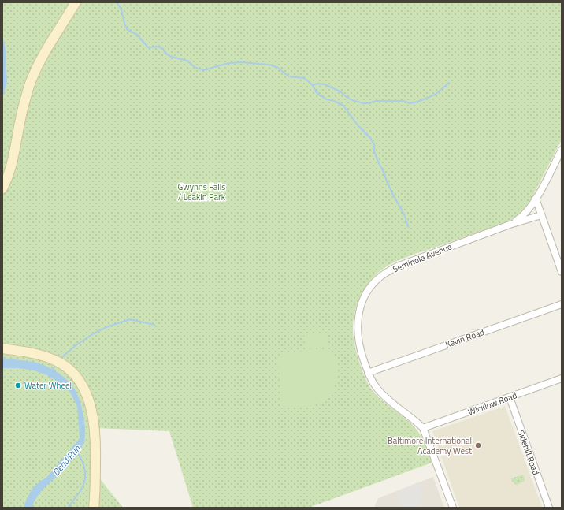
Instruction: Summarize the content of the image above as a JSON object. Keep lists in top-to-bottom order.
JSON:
{
  "streets": {
    "street": [
      "Seminole Avenue",
      "Kevin Road",
      "Wicklow Road",
      "Sidehill Road"
    ]
  },
  "crossings": [
    ["Seminole Avenue", "Kevin Road"],
    ["Seminole Avenue", "Wicklow Road"],
    ["Wicklow Road", "Sidehill Road"]
  ],
  "water": ["Dead Run"],
  "parks": ["Gwynns Falls / Leakin Park"],
  "places": ["Water Wheel", "Baltimore International Academy West"]
}
